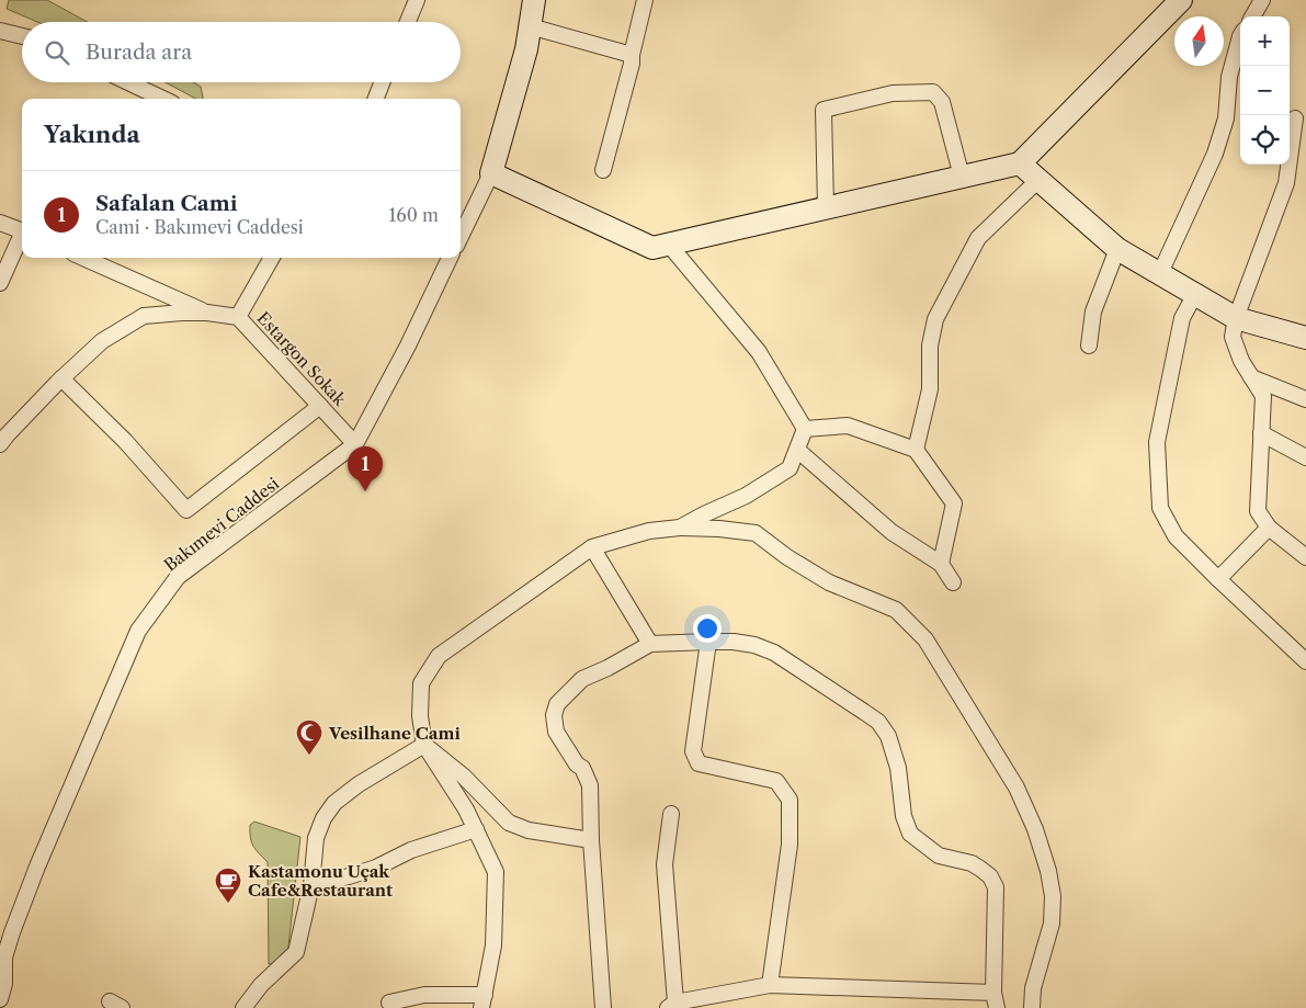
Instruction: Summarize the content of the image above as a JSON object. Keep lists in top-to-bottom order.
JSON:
{
  "streets": {
    "street": ["Estargon Sokak", "Bakımevi Caddesi"]
  },
  "crossings": [
    ["Estargon Sokak", "Bakımevi Caddesi"]
  ],
  "places": {
    "mosque": ["Vesilhane Cami"],
    "cafe": ["Kastamonu Uçak Cafe&Restaurant"]
  },
  "north": "top",
  "page": {
    "map_buttons": ["+", "−"],
    "search": "Burada ara",
    "heading": "Yakında",
    "list": [
      {
        "mark": "1",
        "name": "Safalan Cami",
        "note": "Cami · Bakımevi Caddesi",
        "value": "160 m"
      }
    ],
    "pins": "1"
  }
}
